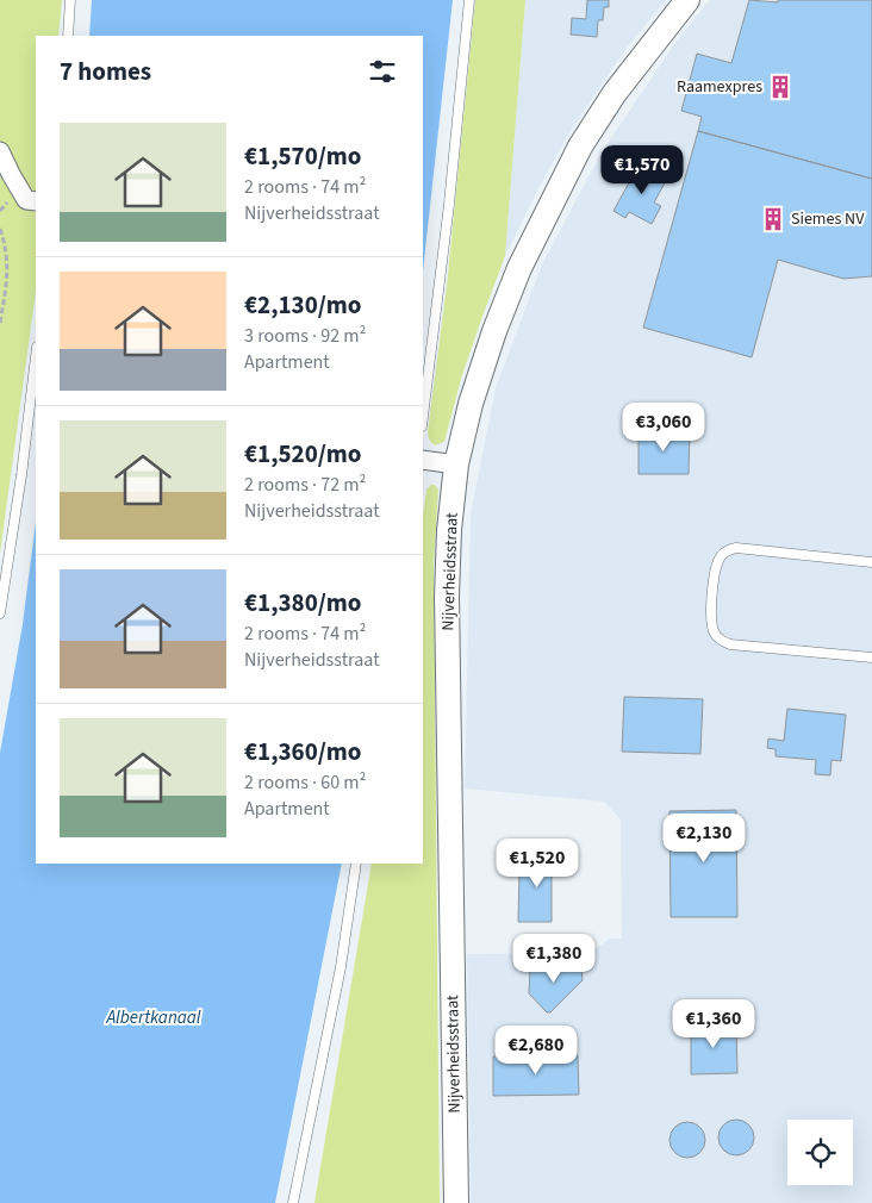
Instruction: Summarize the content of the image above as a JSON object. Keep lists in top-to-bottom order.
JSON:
{
  "streets": {
    "street": ["Nijverheidsstraat"]
  },
  "water": ["Albertkanaal"],
  "places": {
    "building": ["Raamexpres", "Siemes NV"]
  },
  "page": {
    "heading": "7 homes",
    "list": [
      {
        "name": "€1,570/mo",
        "note": "2 rooms · 74 m² · Nijverheidsstraat"
      },
      {
        "name": "€2,130/mo",
        "note": "3 rooms · 92 m² · Apartment"
      },
      {
        "name": "€1,520/mo",
        "note": "2 rooms · 72 m² · Nijverheidsstraat"
      },
      {
        "name": "€1,380/mo",
        "note": "2 rooms · 74 m² · Nijverheidsstraat"
      },
      {
        "name": "€1,360/mo",
        "note": "2 rooms · 60 m² · Apartment"
      }
    ],
    "price": [
      "€1,570",
      "€3,060",
      "€2,130",
      "€1,520",
      "€1,380",
      "€1,360",
      "€2,680"
    ]
  }
}
